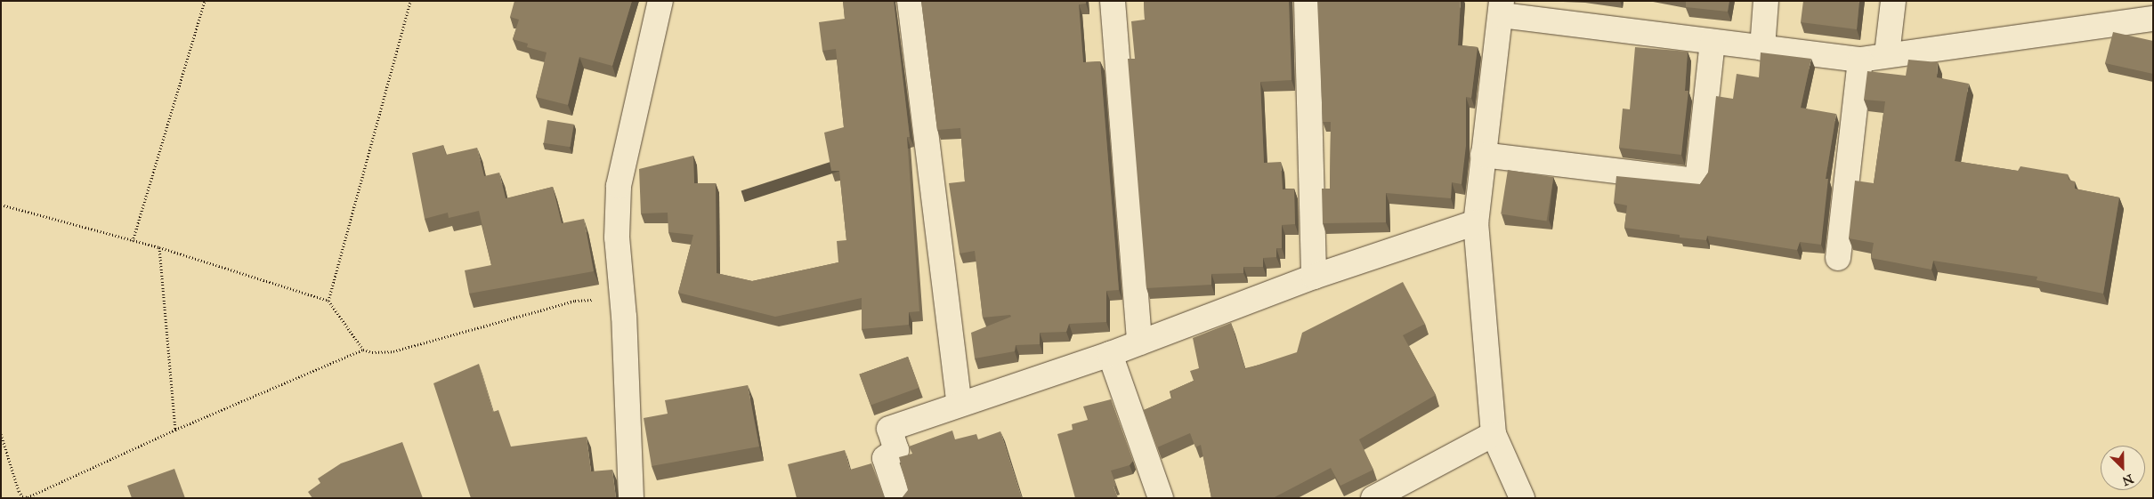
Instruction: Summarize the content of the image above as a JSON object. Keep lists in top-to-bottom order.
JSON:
{
  "north": "bottom right"
}
